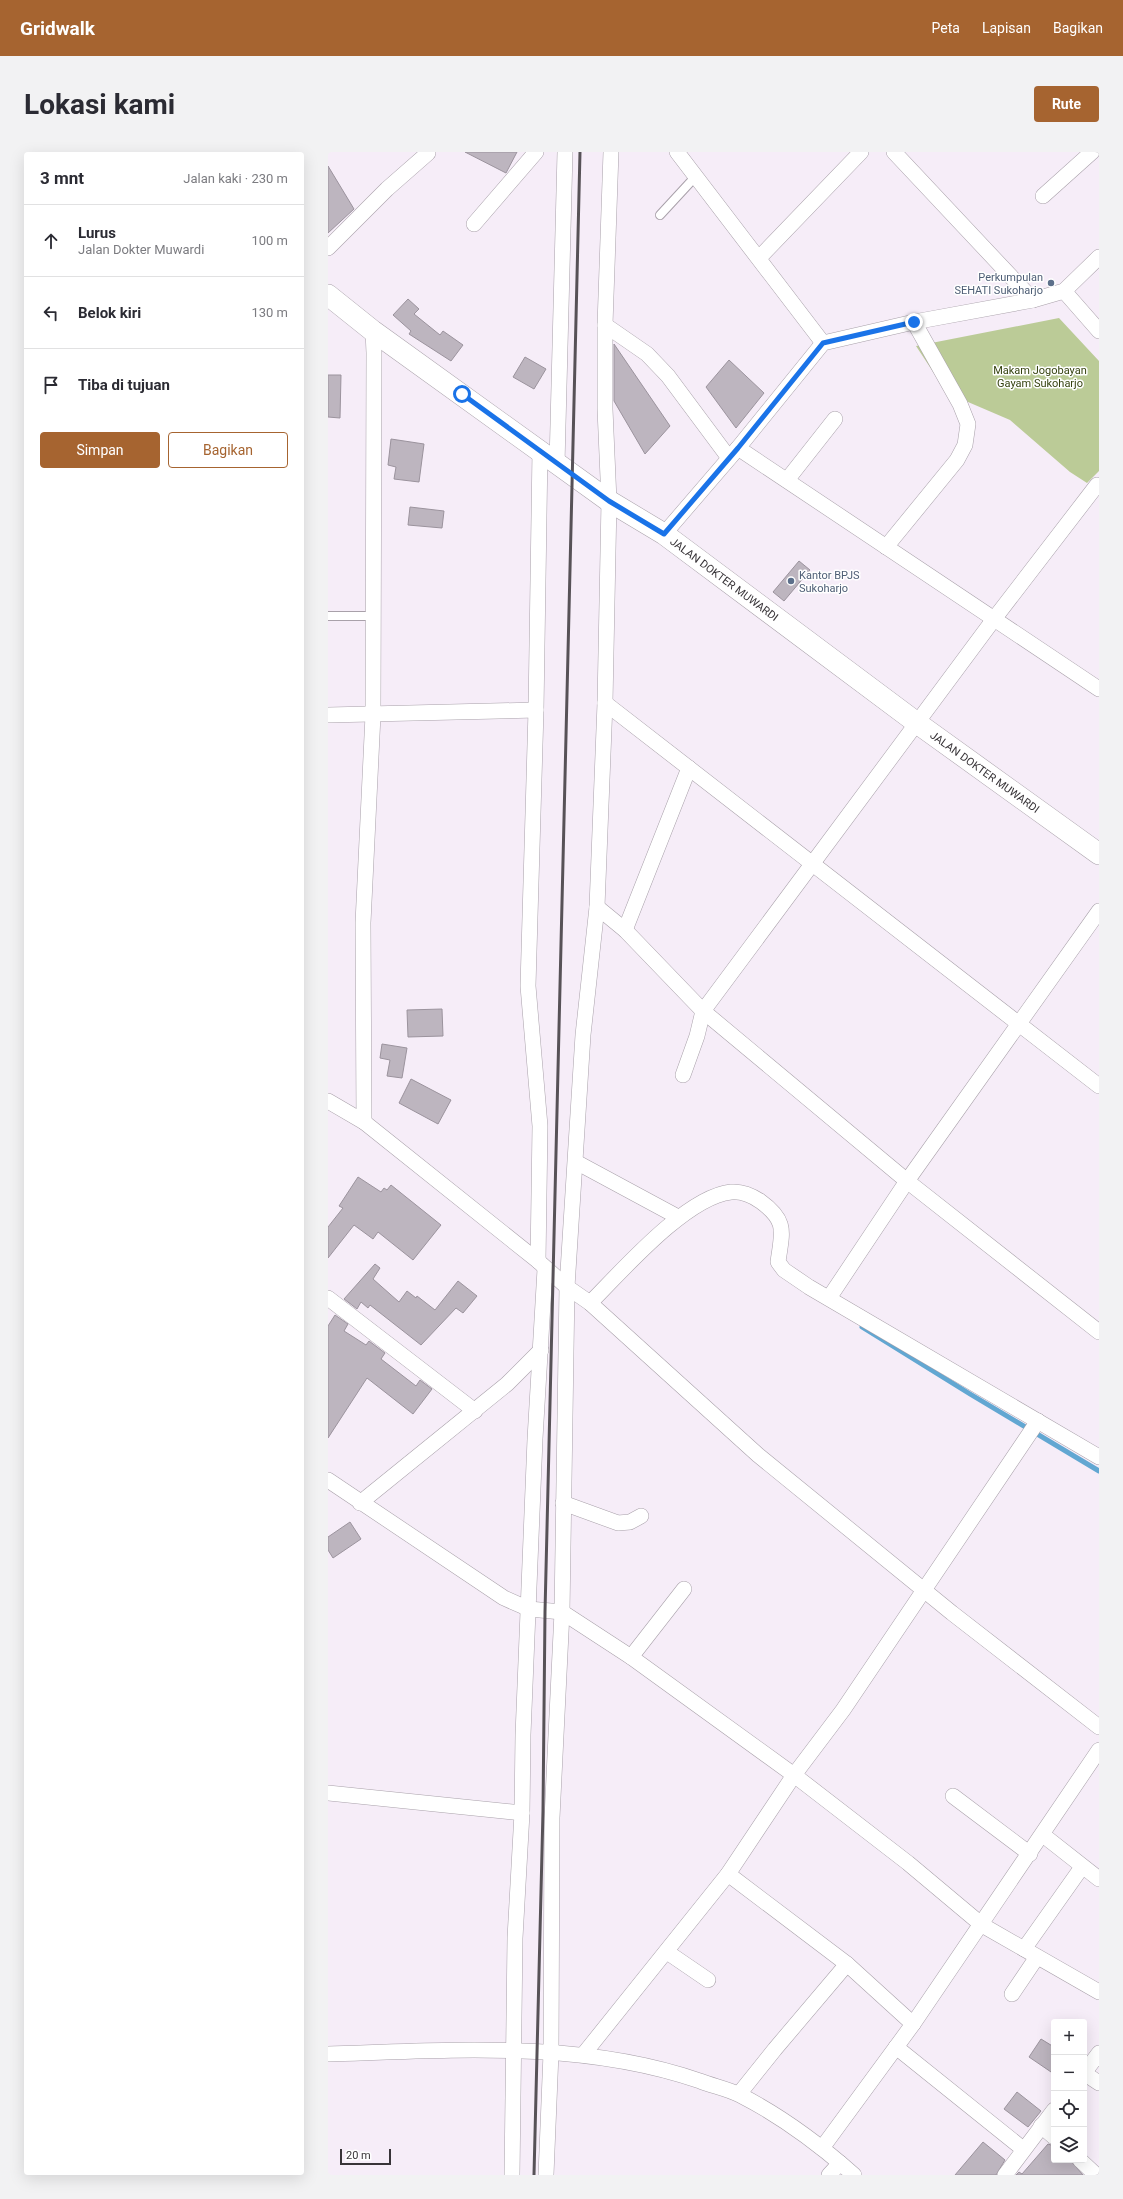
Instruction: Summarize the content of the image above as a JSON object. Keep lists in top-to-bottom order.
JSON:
{
  "streets": {
    "main road": ["JALAN DOKTER MUWARDI"]
  },
  "parks": ["Makam Jogobayan Gayam Sukoharjo"],
  "places": ["Perkumpulan SEHATI Sukoharjo", "Kantor BPJS Sukoharjo"],
  "scale_bar": "20 m",
  "page": {
    "header": "Gridwalk",
    "nav": ["Peta", "Lapisan", "Bagikan"],
    "buttons": [
      "Rute",
      ["Simpan", "Bagikan"]
    ],
    "title": "Lokasi kami",
    "heading": ["3 mnt", "Jalan kaki · 230 m"],
    "list": [
      ["Lurus", "Jalan Dokter Muwardi", "100 m"],
      ["Belok kiri", "130 m"],
      "Tiba di tujuan"
    ],
    "map_buttons": ["+", "−"],
    "scale": "20 m"
  }
}
